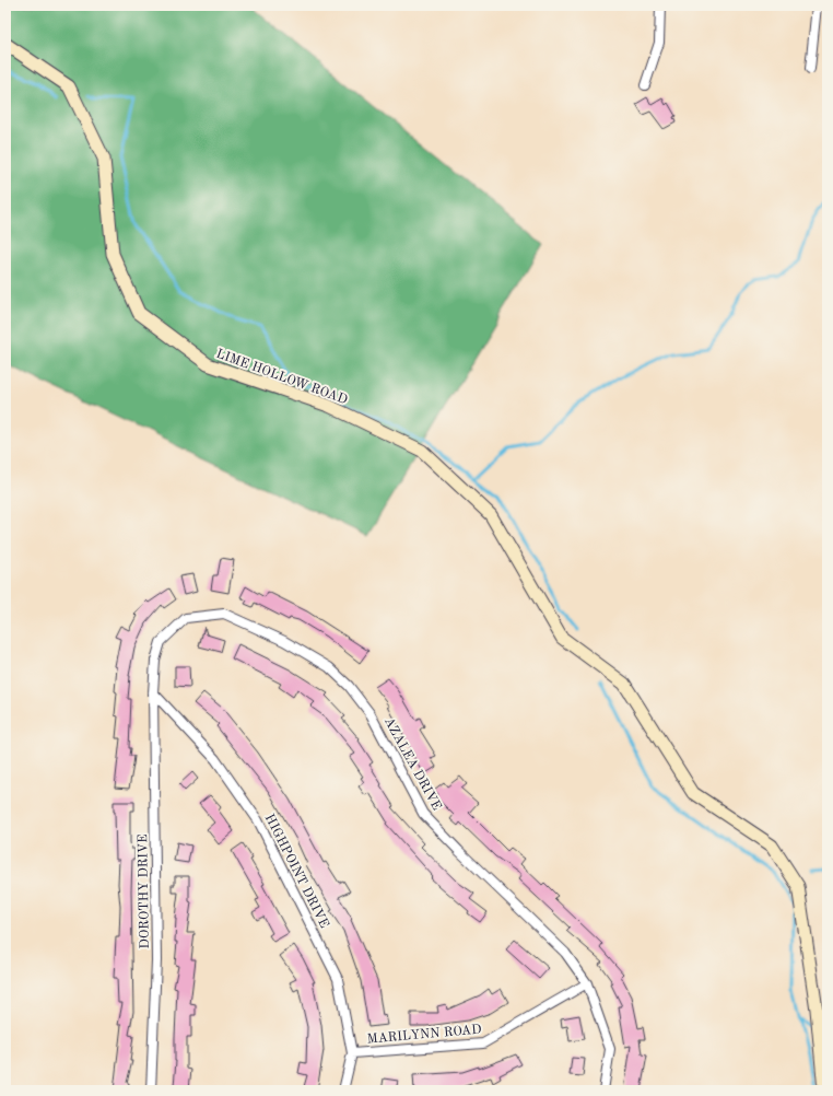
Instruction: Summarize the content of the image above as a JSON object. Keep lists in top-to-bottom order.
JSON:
{
  "streets": {
    "street": [
      "LIME HOLLOW ROAD",
      "AZALEA DRIVE",
      "HIGHPOINT DRIVE",
      "DOROTHY DRIVE",
      "MARILYNN ROAD"
    ]
  },
  "crossings": [
    ["AZALEA DRIVE", "HIGHPOINT DRIVE"],
    ["AZALEA DRIVE", "DOROTHY DRIVE"],
    ["AZALEA DRIVE", "MARILYNN ROAD"],
    ["HIGHPOINT DRIVE", "DOROTHY DRIVE"],
    ["HIGHPOINT DRIVE", "MARILYNN ROAD"]
  ]
}
